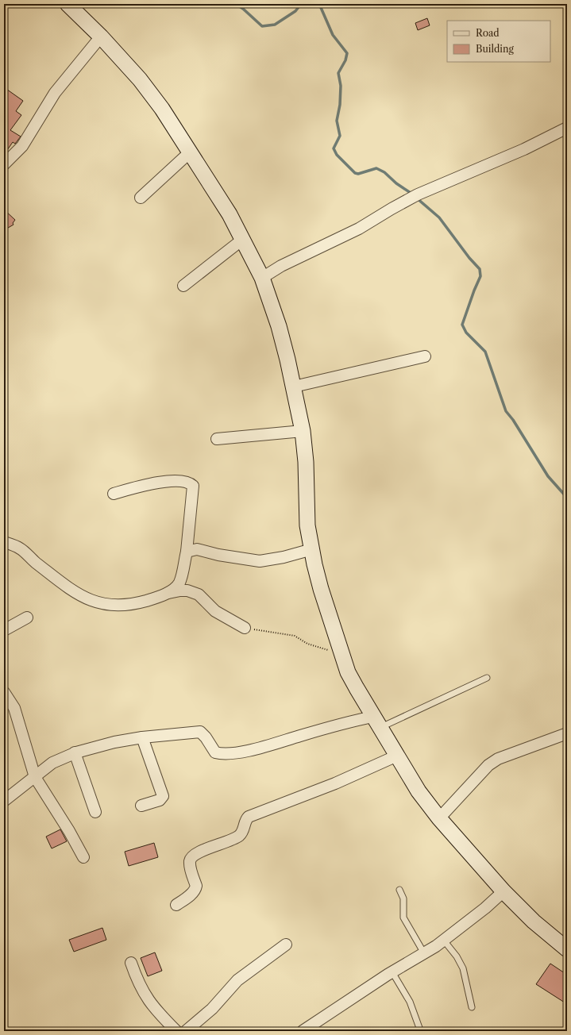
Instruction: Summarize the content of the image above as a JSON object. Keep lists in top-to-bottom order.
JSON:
{
  "legend": ["Road", "Building"]
}
